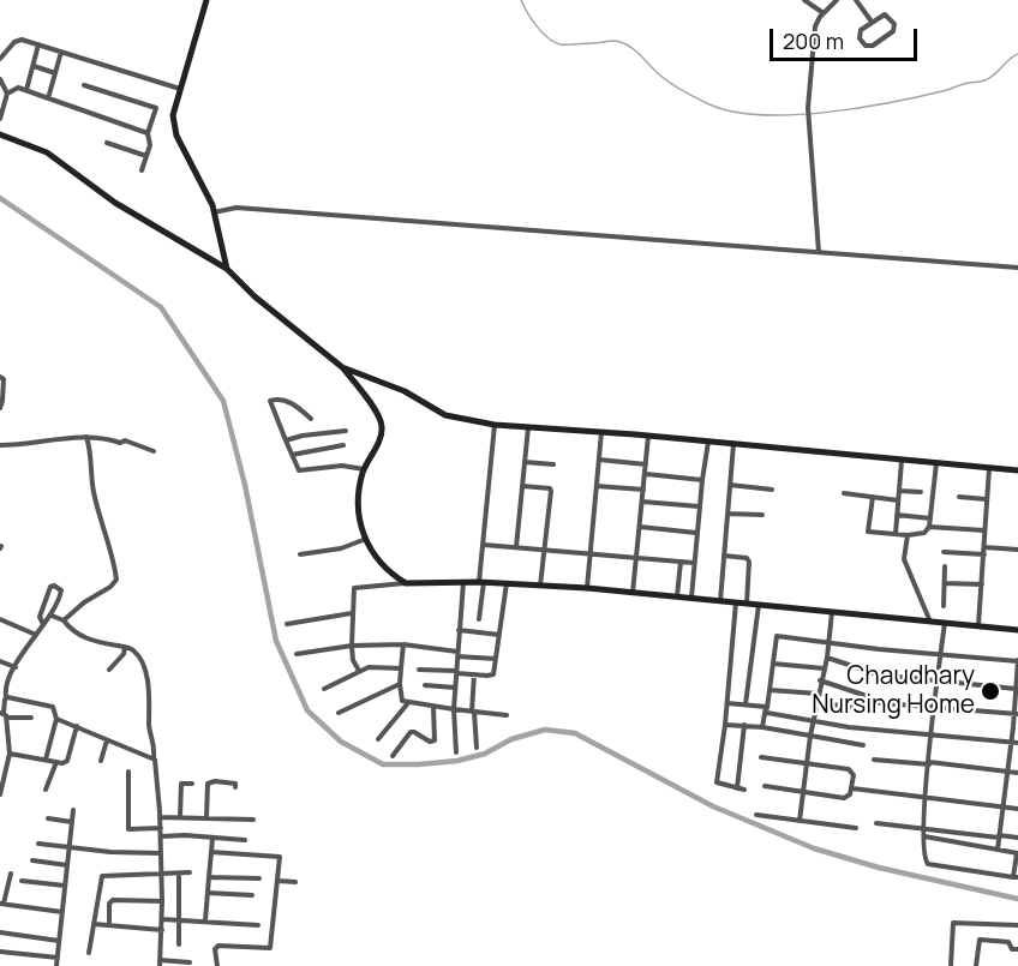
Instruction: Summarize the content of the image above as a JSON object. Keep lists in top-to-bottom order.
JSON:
{
  "places": ["Chaudhary Nursing Home"],
  "scale_bar": "200 m"
}
